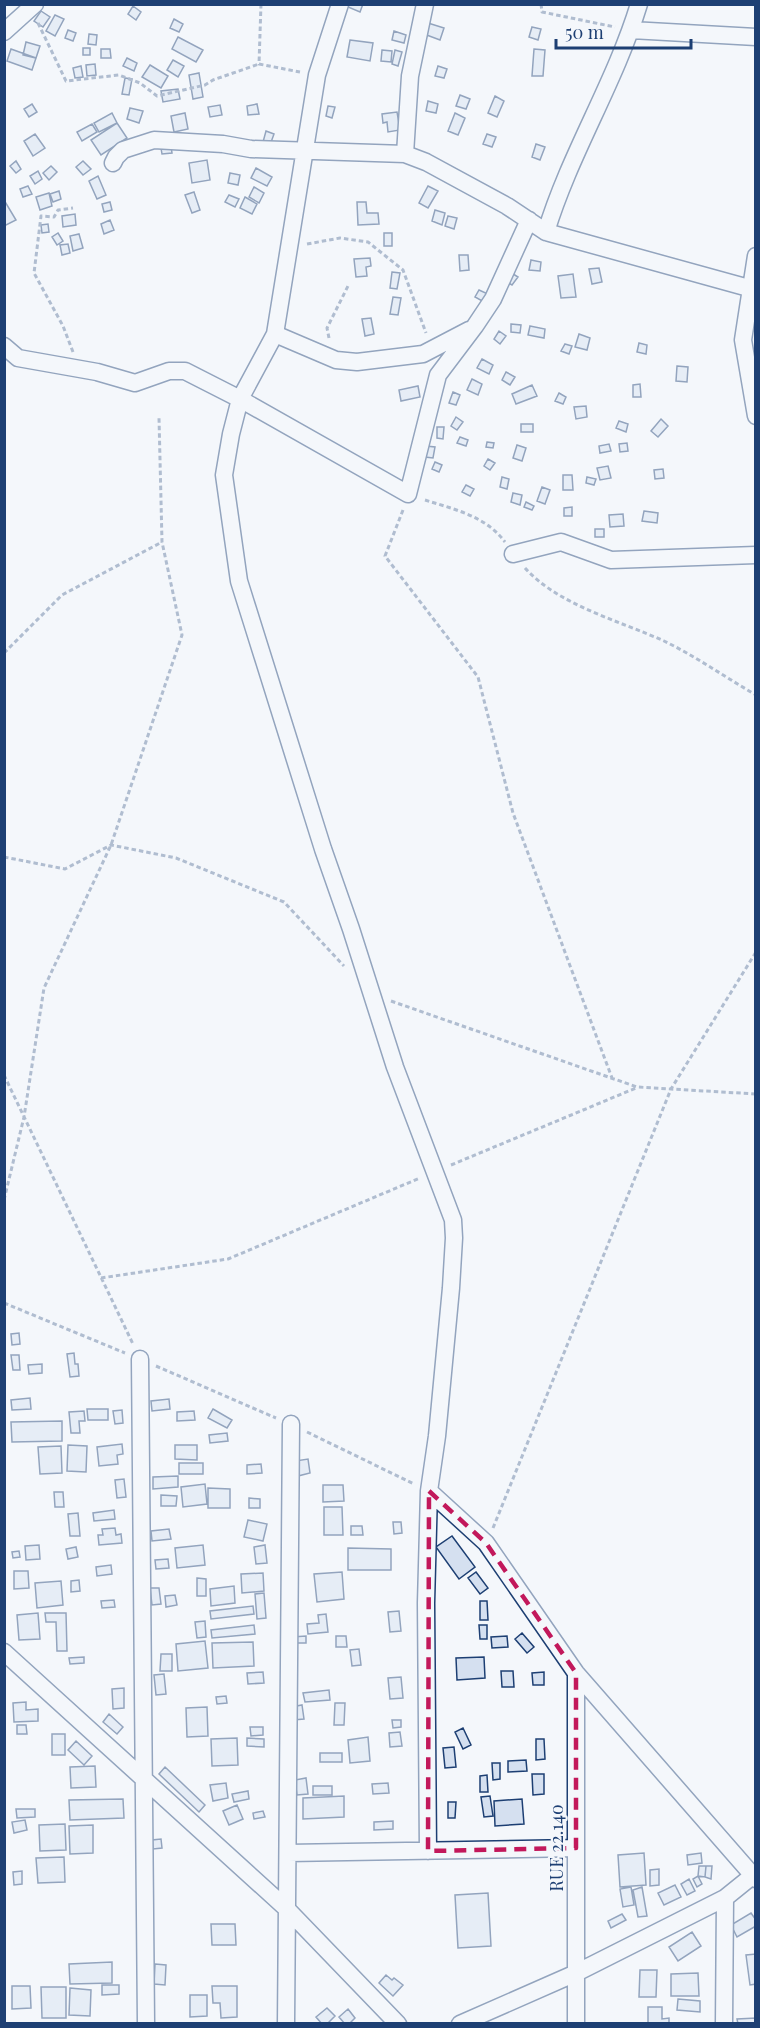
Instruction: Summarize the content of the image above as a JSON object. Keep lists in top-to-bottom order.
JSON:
{
  "streets": {
    "street": ["RUE 22.140"]
  },
  "scale_bar": "50 m"
}
